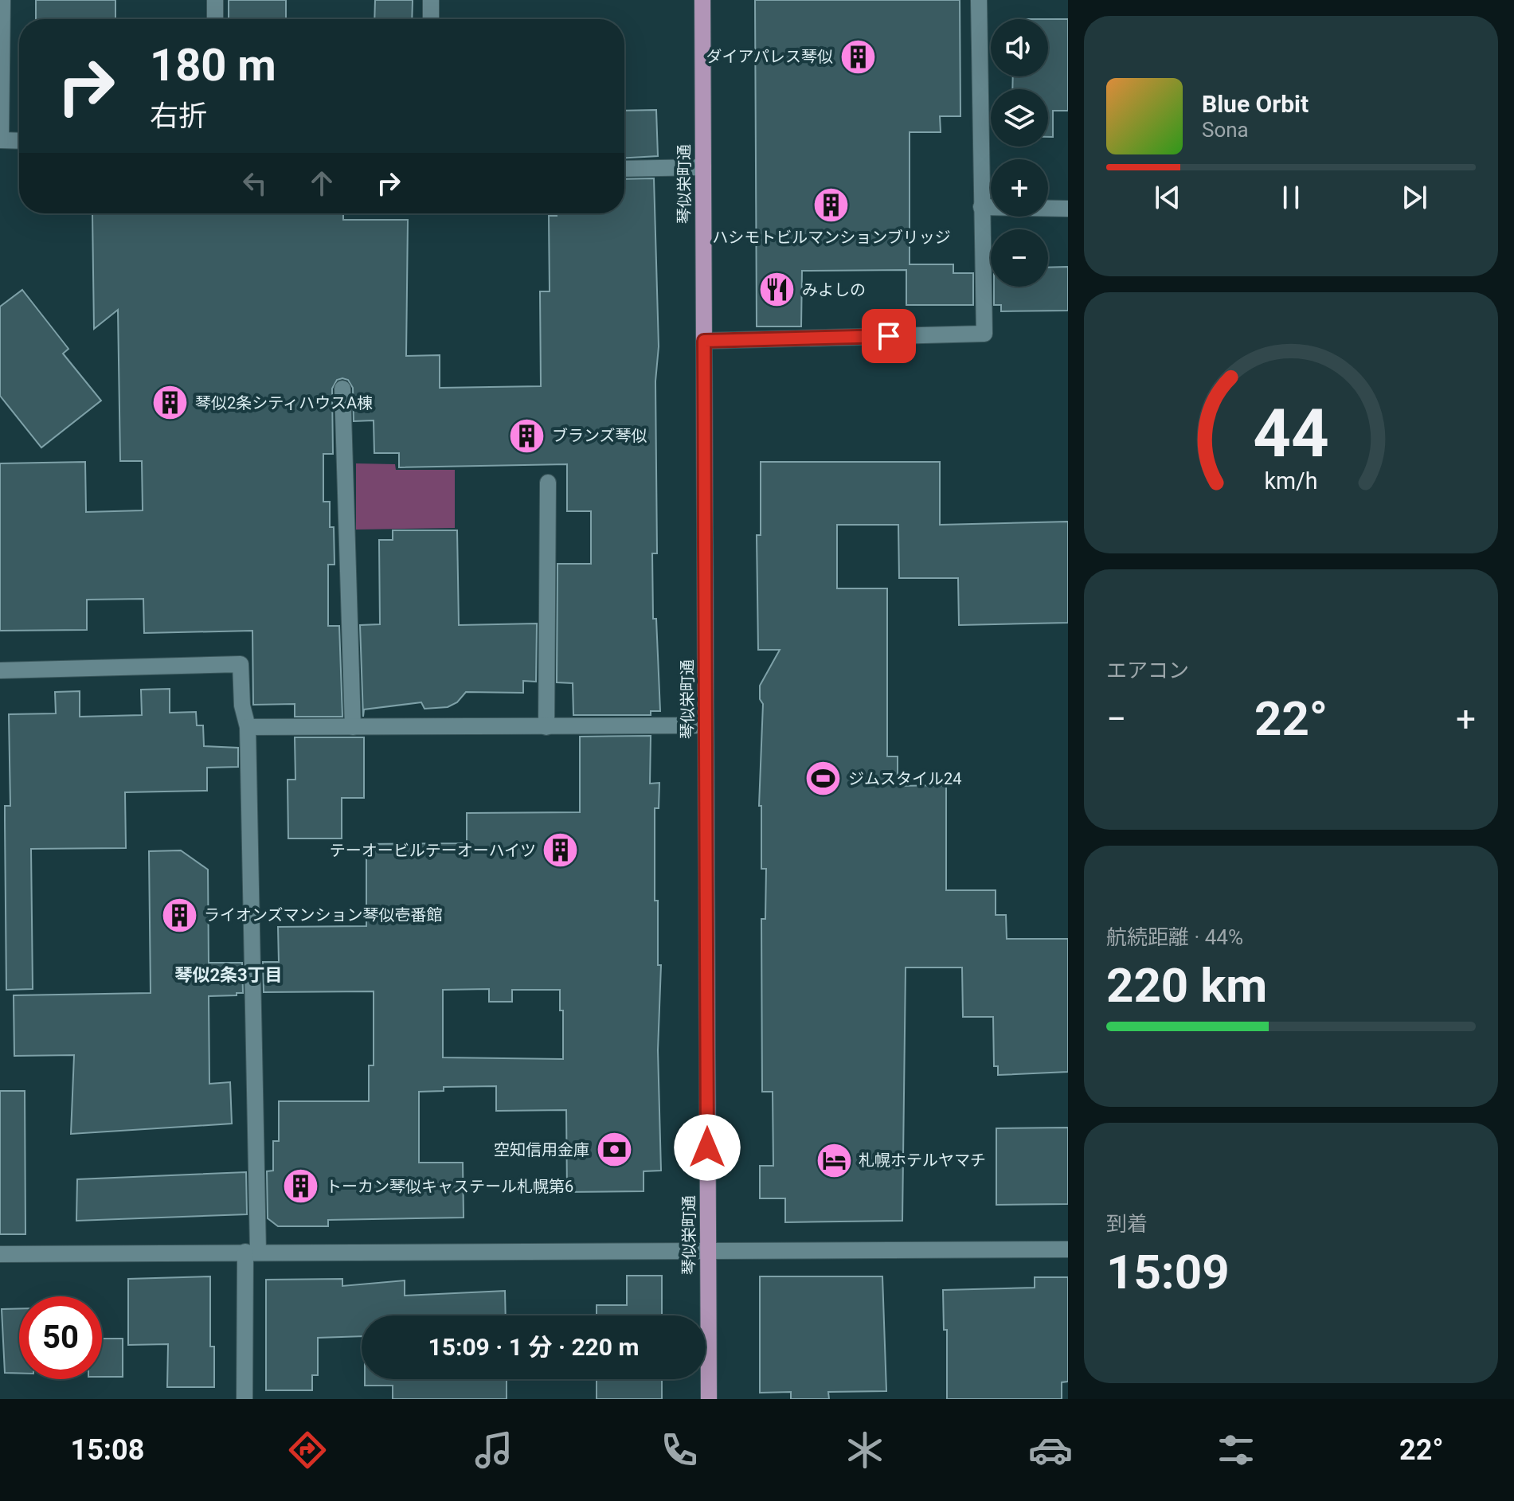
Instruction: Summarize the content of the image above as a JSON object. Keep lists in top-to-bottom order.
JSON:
{
  "streets": {
    "main road": ["琴似栄町通"]
  },
  "districts": ["琴似2条3丁目"],
  "places": {
    "building": [
      "ダイアパレス琴似",
      "ハシモトビルマンションブリッジ",
      "琴似2条シティハウスA棟",
      "ブランズ琴似",
      "テーオービルテーオーハイツ",
      "ライオンズマンション琴似壱番館",
      "トーカン琴似キャステール札幌第6"
    ],
    "restaurant": ["みよしの"],
    "sports": ["ジムスタイル24"],
    "bank": ["空知信用金庫"],
    "hotel": ["札幌ホテルヤマチ"]
  },
  "page": {
    "map_buttons": ["+", "−"],
    "turn": ["180 m", "右折"],
    "song": ["Blue Orbit", "Sona"],
    "tile": [
      "エアコン",
      ["航続距離 · 44%", "220 km"],
      ["到着", "15:09"]
    ],
    "heat": ["−", "22°", "+"],
    "limit": "50",
    "trip": "15:09 · 1 分 · 220 m",
    "tabs": ["15:08", "22°"],
    "gauge": ["44", "km/h"]
  }
}
